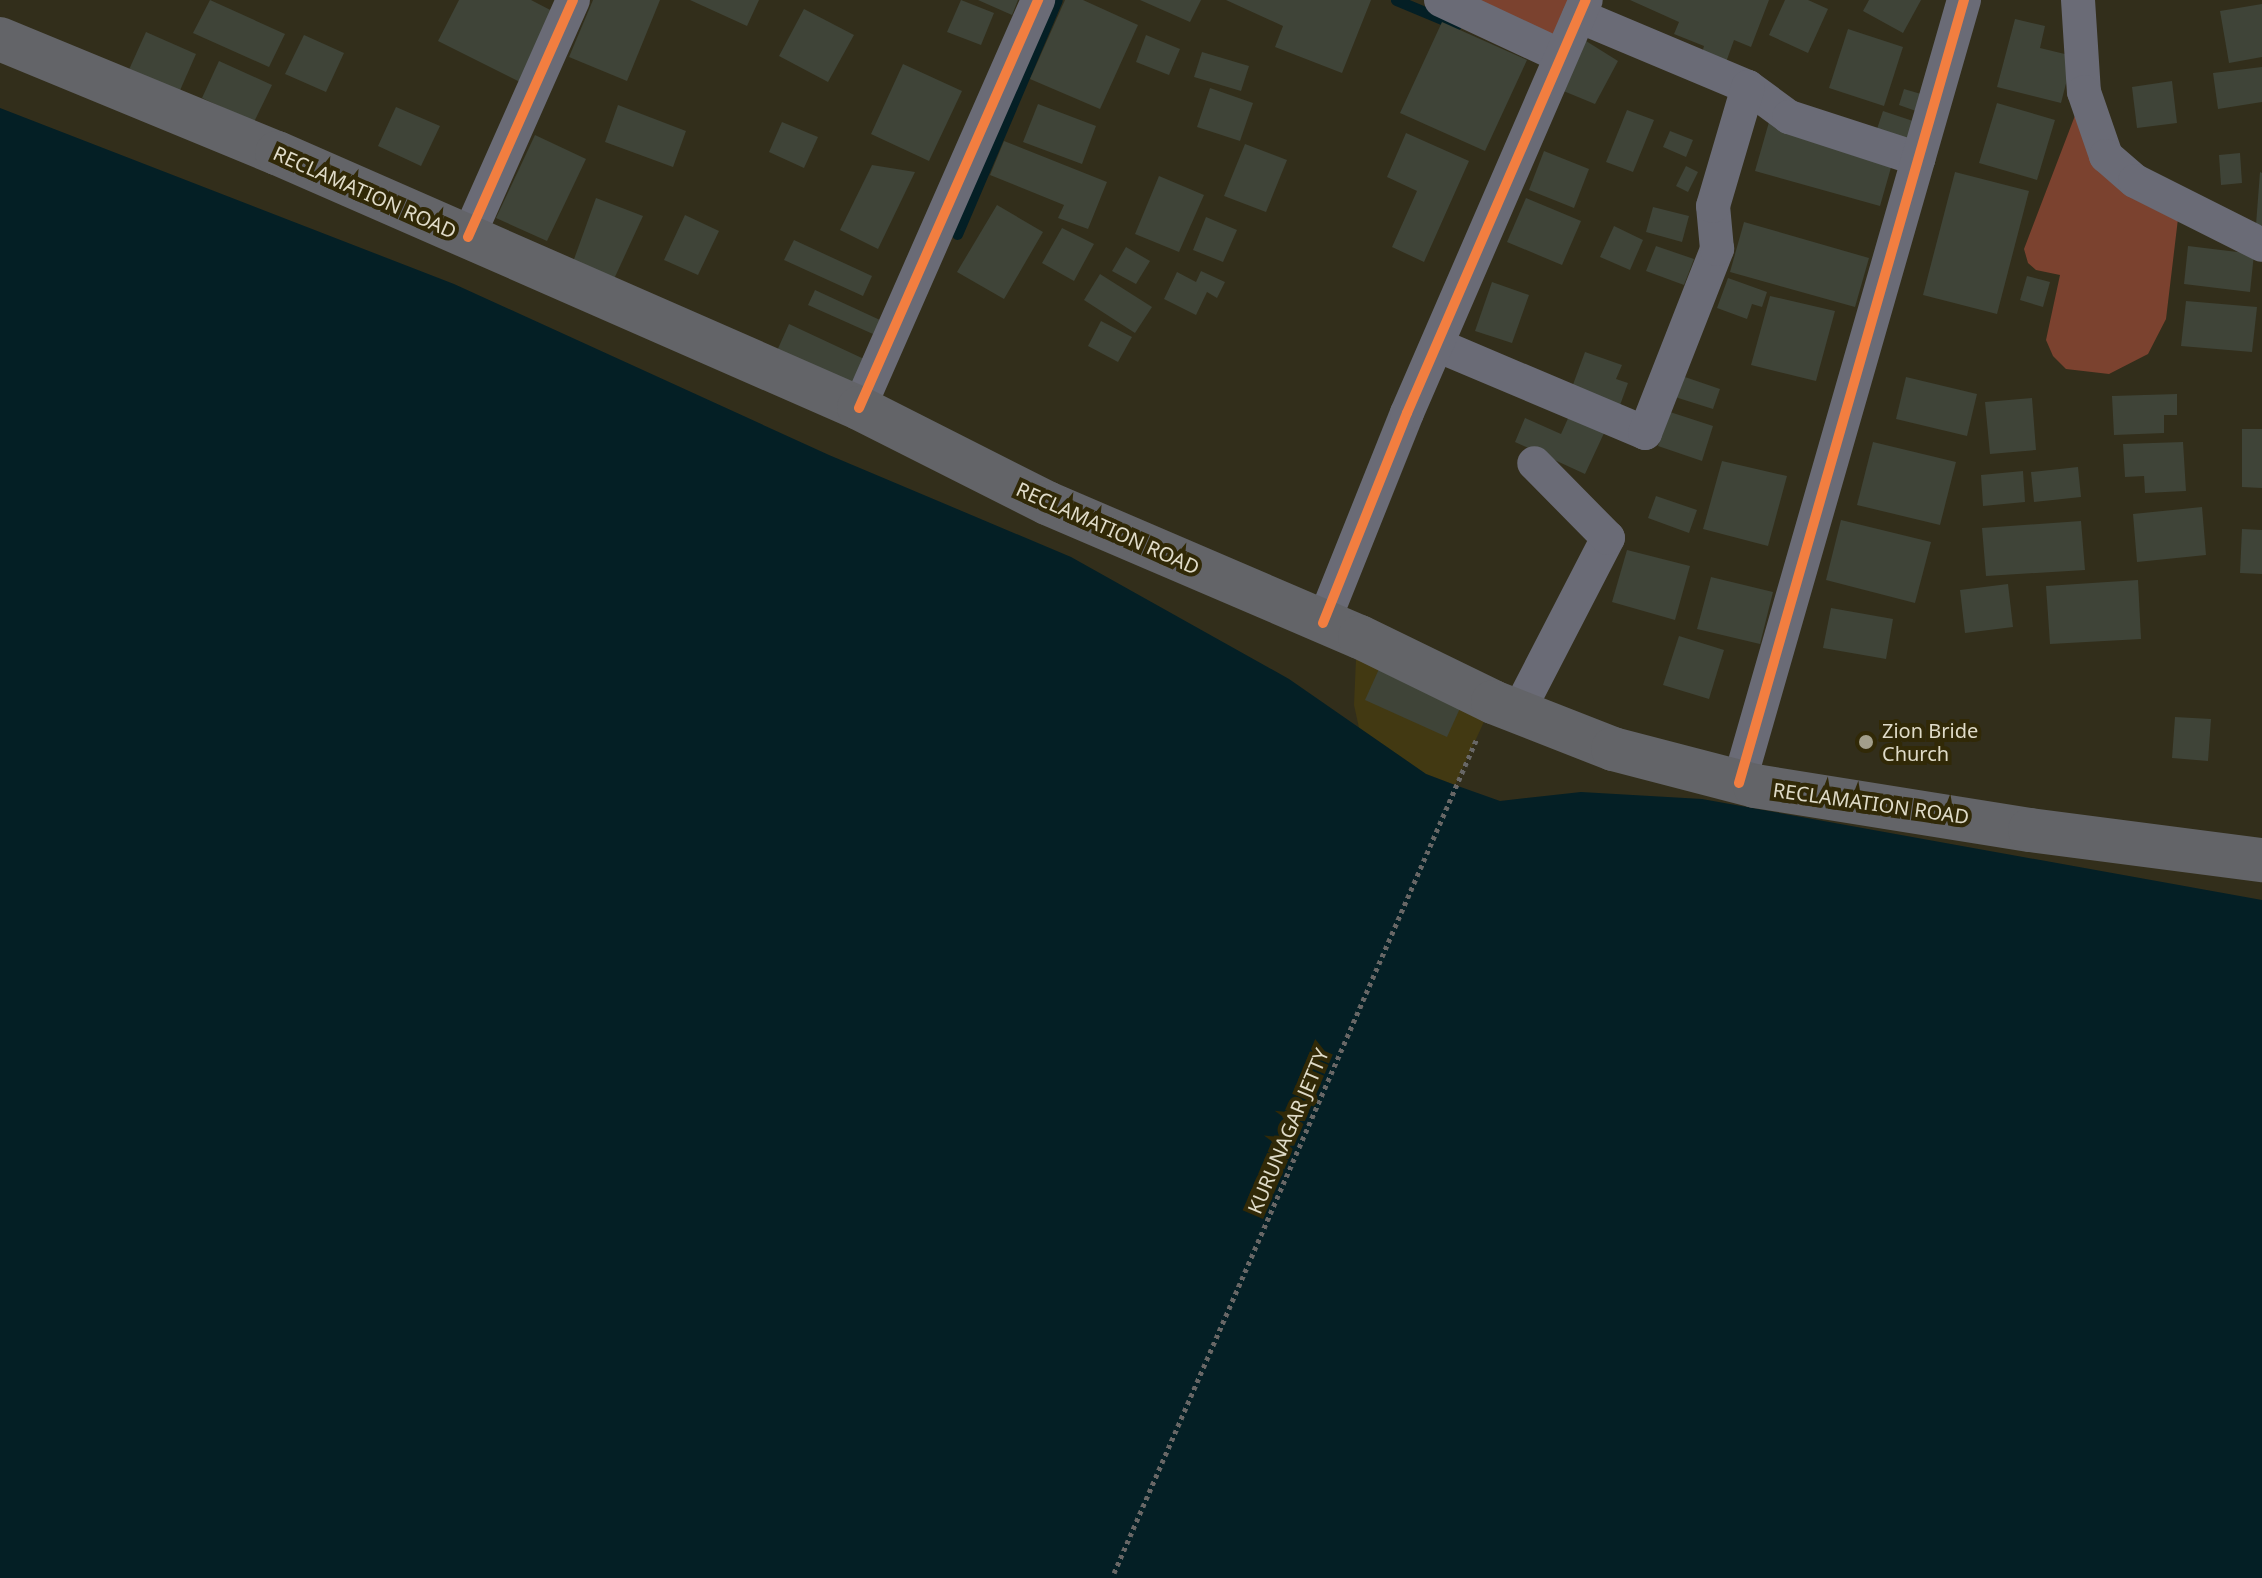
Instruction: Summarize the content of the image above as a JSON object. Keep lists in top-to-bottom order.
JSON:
{
  "streets": {
    "main road": ["RECLAMATION ROAD"],
    "path": ["KURUNAGAR JETTY"]
  },
  "crossings": [
    ["RECLAMATION ROAD", "KURUNAGAR JETTY"]
  ],
  "places": ["Zion Bride Church"]
}
